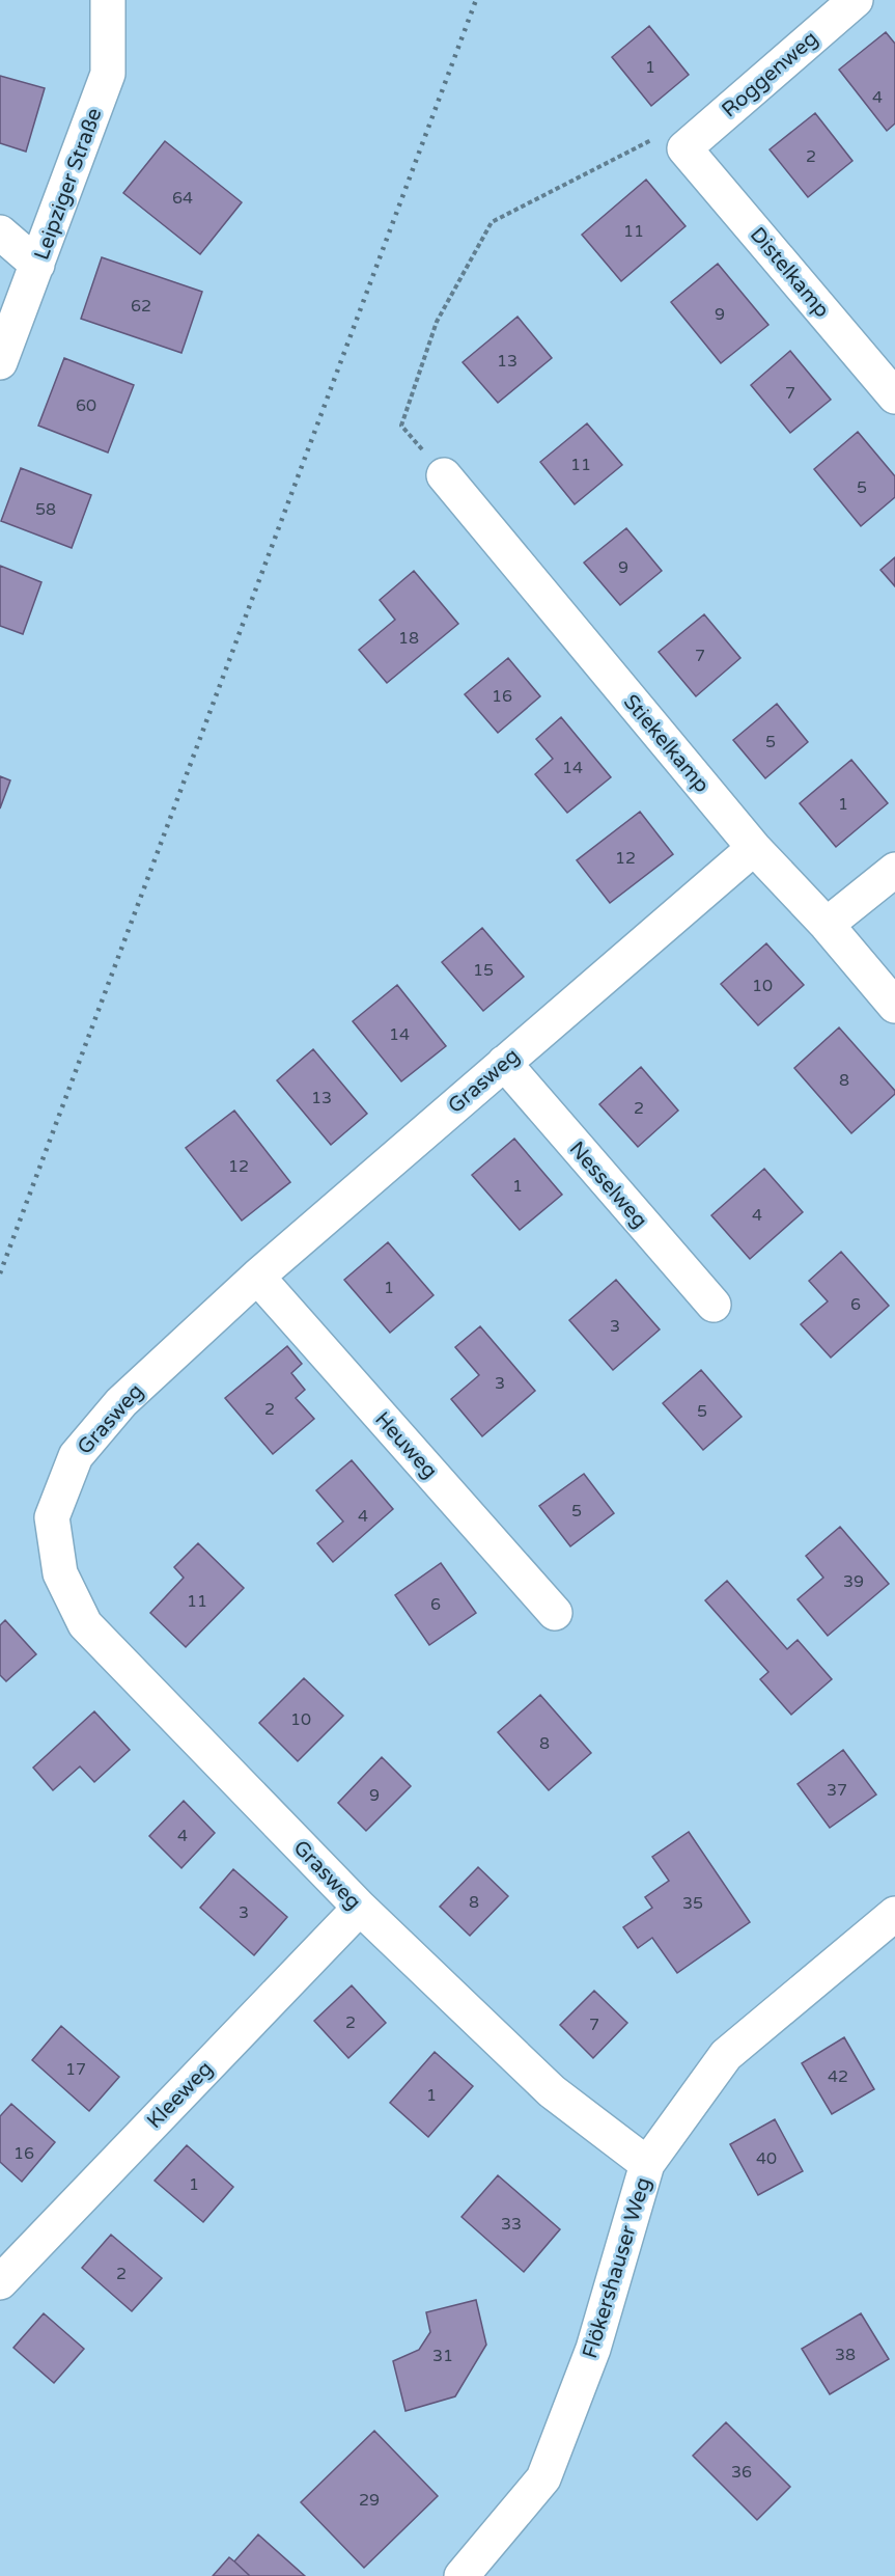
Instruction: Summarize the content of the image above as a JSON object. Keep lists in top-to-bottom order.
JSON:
{
  "streets": {
    "street": [
      "Roggenweg",
      "Leipziger Straße",
      "Distelkamp",
      "Stiekelkamp",
      "Grasweg",
      "Nesselweg",
      "Heuweg",
      "Kleeweg",
      "Flökershauser Weg"
    ]
  },
  "crossings": [
    ["Roggenweg", "Distelkamp"],
    ["Stiekelkamp", "Grasweg"],
    ["Grasweg", "Nesselweg"],
    ["Grasweg", "Heuweg"],
    ["Grasweg", "Kleeweg"],
    ["Grasweg", "Flökershauser Weg"]
  ],
  "house_numbers": [
    "1",
    "4",
    "2",
    "64",
    "11",
    "62",
    "9",
    "13",
    "7",
    "60",
    "11",
    "5",
    "58",
    "9",
    "18",
    "7",
    "16",
    "5",
    "14",
    "1",
    "12",
    "15",
    "10",
    "14",
    "8",
    "13",
    "2",
    "12",
    "1",
    "4",
    "1",
    "6",
    "3",
    "3",
    "2",
    "5",
    "5",
    "4",
    "39",
    "11",
    "6",
    "10",
    "8",
    "37",
    "9",
    "4",
    "8",
    "35",
    "3",
    "2",
    "7",
    "17",
    "42",
    "1",
    "16",
    "40",
    "1",
    "33",
    "2",
    "38",
    "31",
    "36",
    "29"
  ]
}
